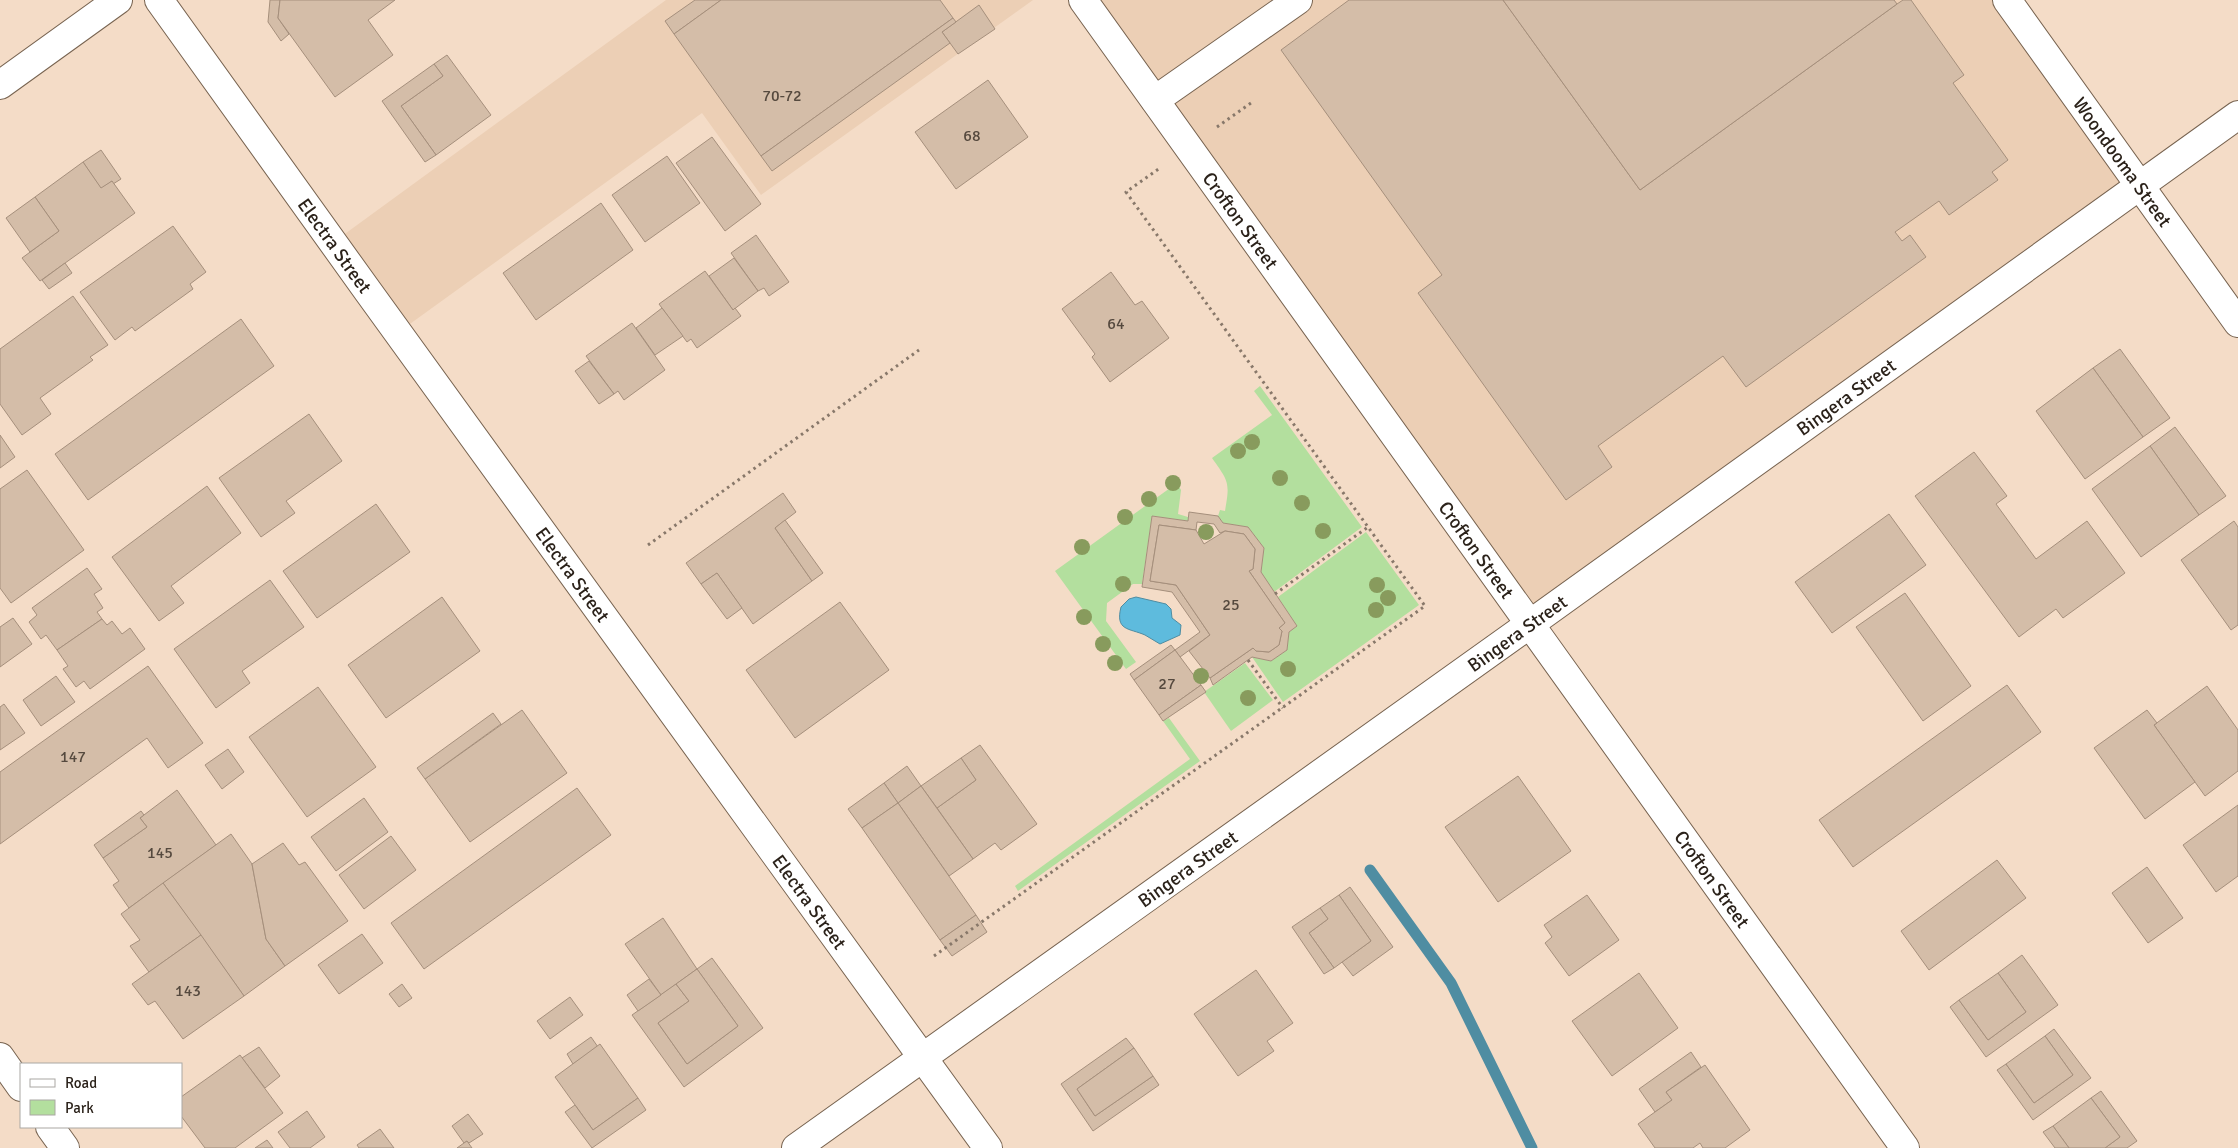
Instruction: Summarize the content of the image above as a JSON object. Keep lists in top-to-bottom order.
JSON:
{
  "streets": {
    "street": [
      "Woondooma Street",
      "Crofton Street",
      "Electra Street",
      "Bingera Street"
    ]
  },
  "crossings": [
    ["Woondooma Street", "Bingera Street"],
    ["Crofton Street", "Bingera Street"],
    ["Electra Street", "Bingera Street"]
  ],
  "house_numbers": [
    "70-72",
    "68",
    "64",
    "25",
    "27",
    "147",
    "145",
    "143"
  ],
  "legend": ["Road", "Park"]
}
